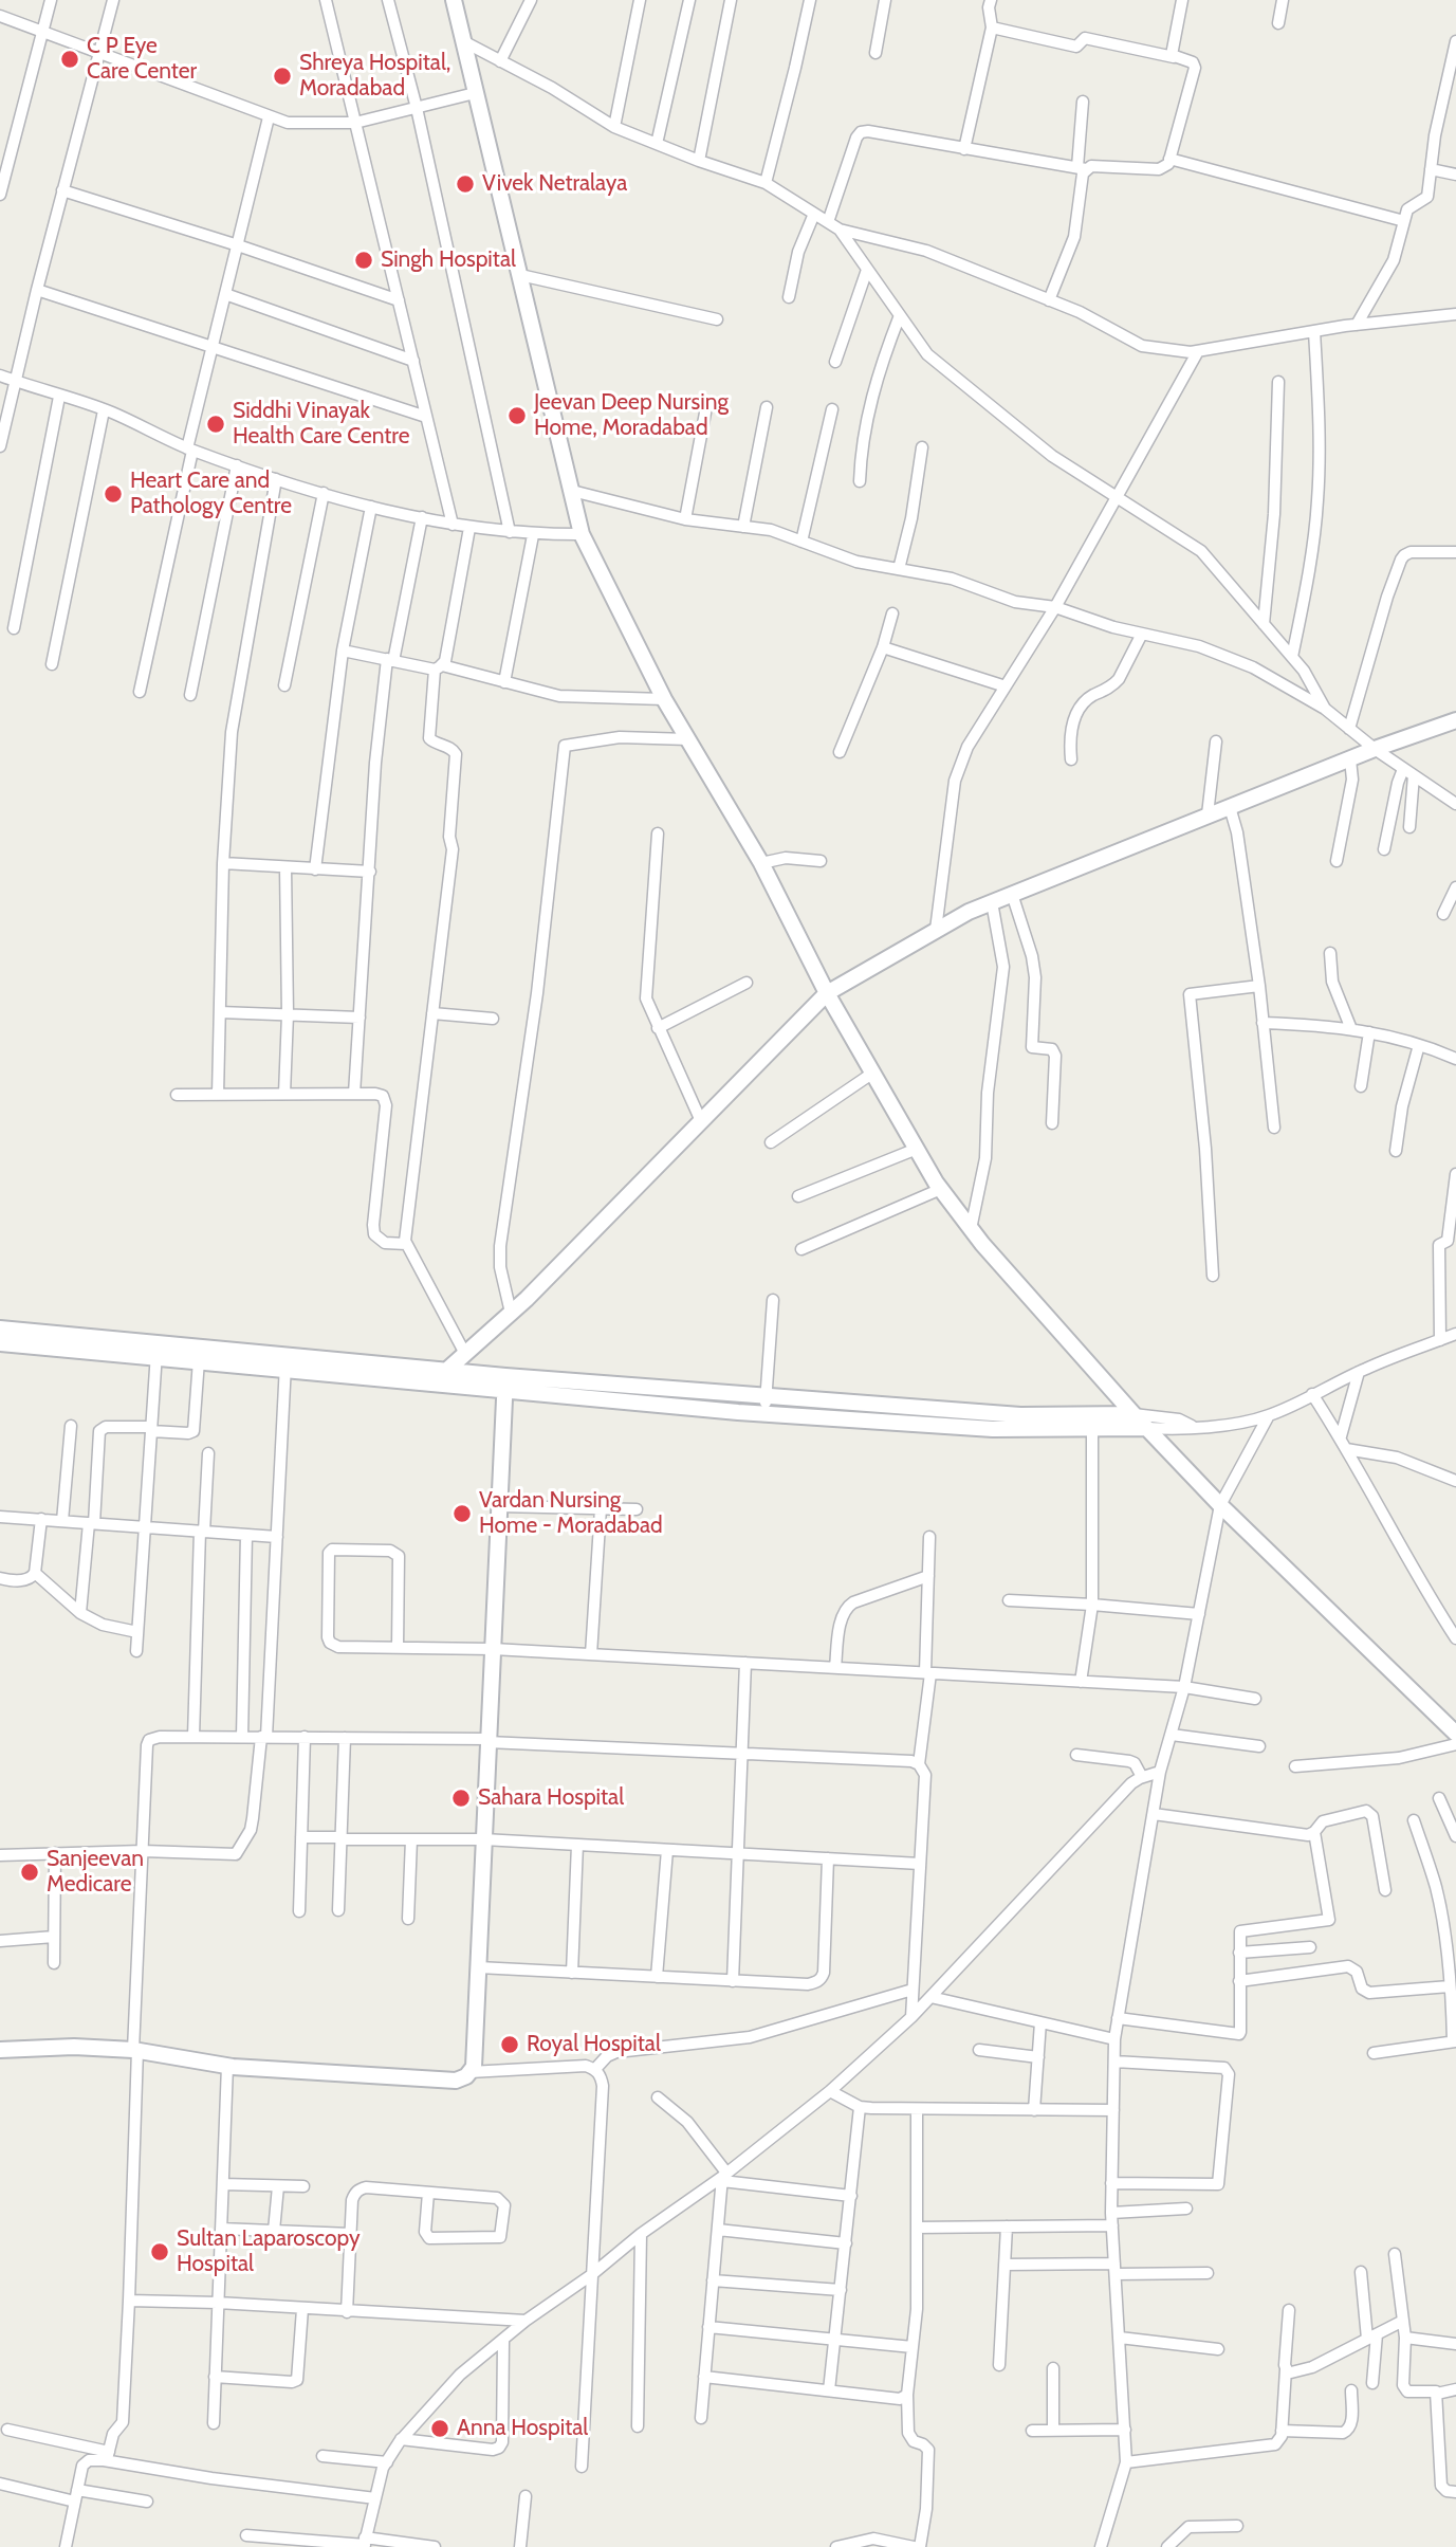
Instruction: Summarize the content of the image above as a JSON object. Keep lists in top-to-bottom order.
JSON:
{
  "places": [
    "C P Eye Care Center",
    "Shreya Hospital, Moradabad",
    "Vivek Netralaya",
    "Singh Hospital",
    "Jeevan Deep Nursing Home, Moradabad",
    "Siddhi Vinayak Health Care Centre",
    "Heart Care and Pathology Centre",
    "Vardan Nursing Home - Moradabad",
    "Sahara Hospital",
    "Sanjeevan Medicare",
    "Royal Hospital",
    "Sultan Laparoscopy Hospital",
    "Anna Hospital"
  ]
}
